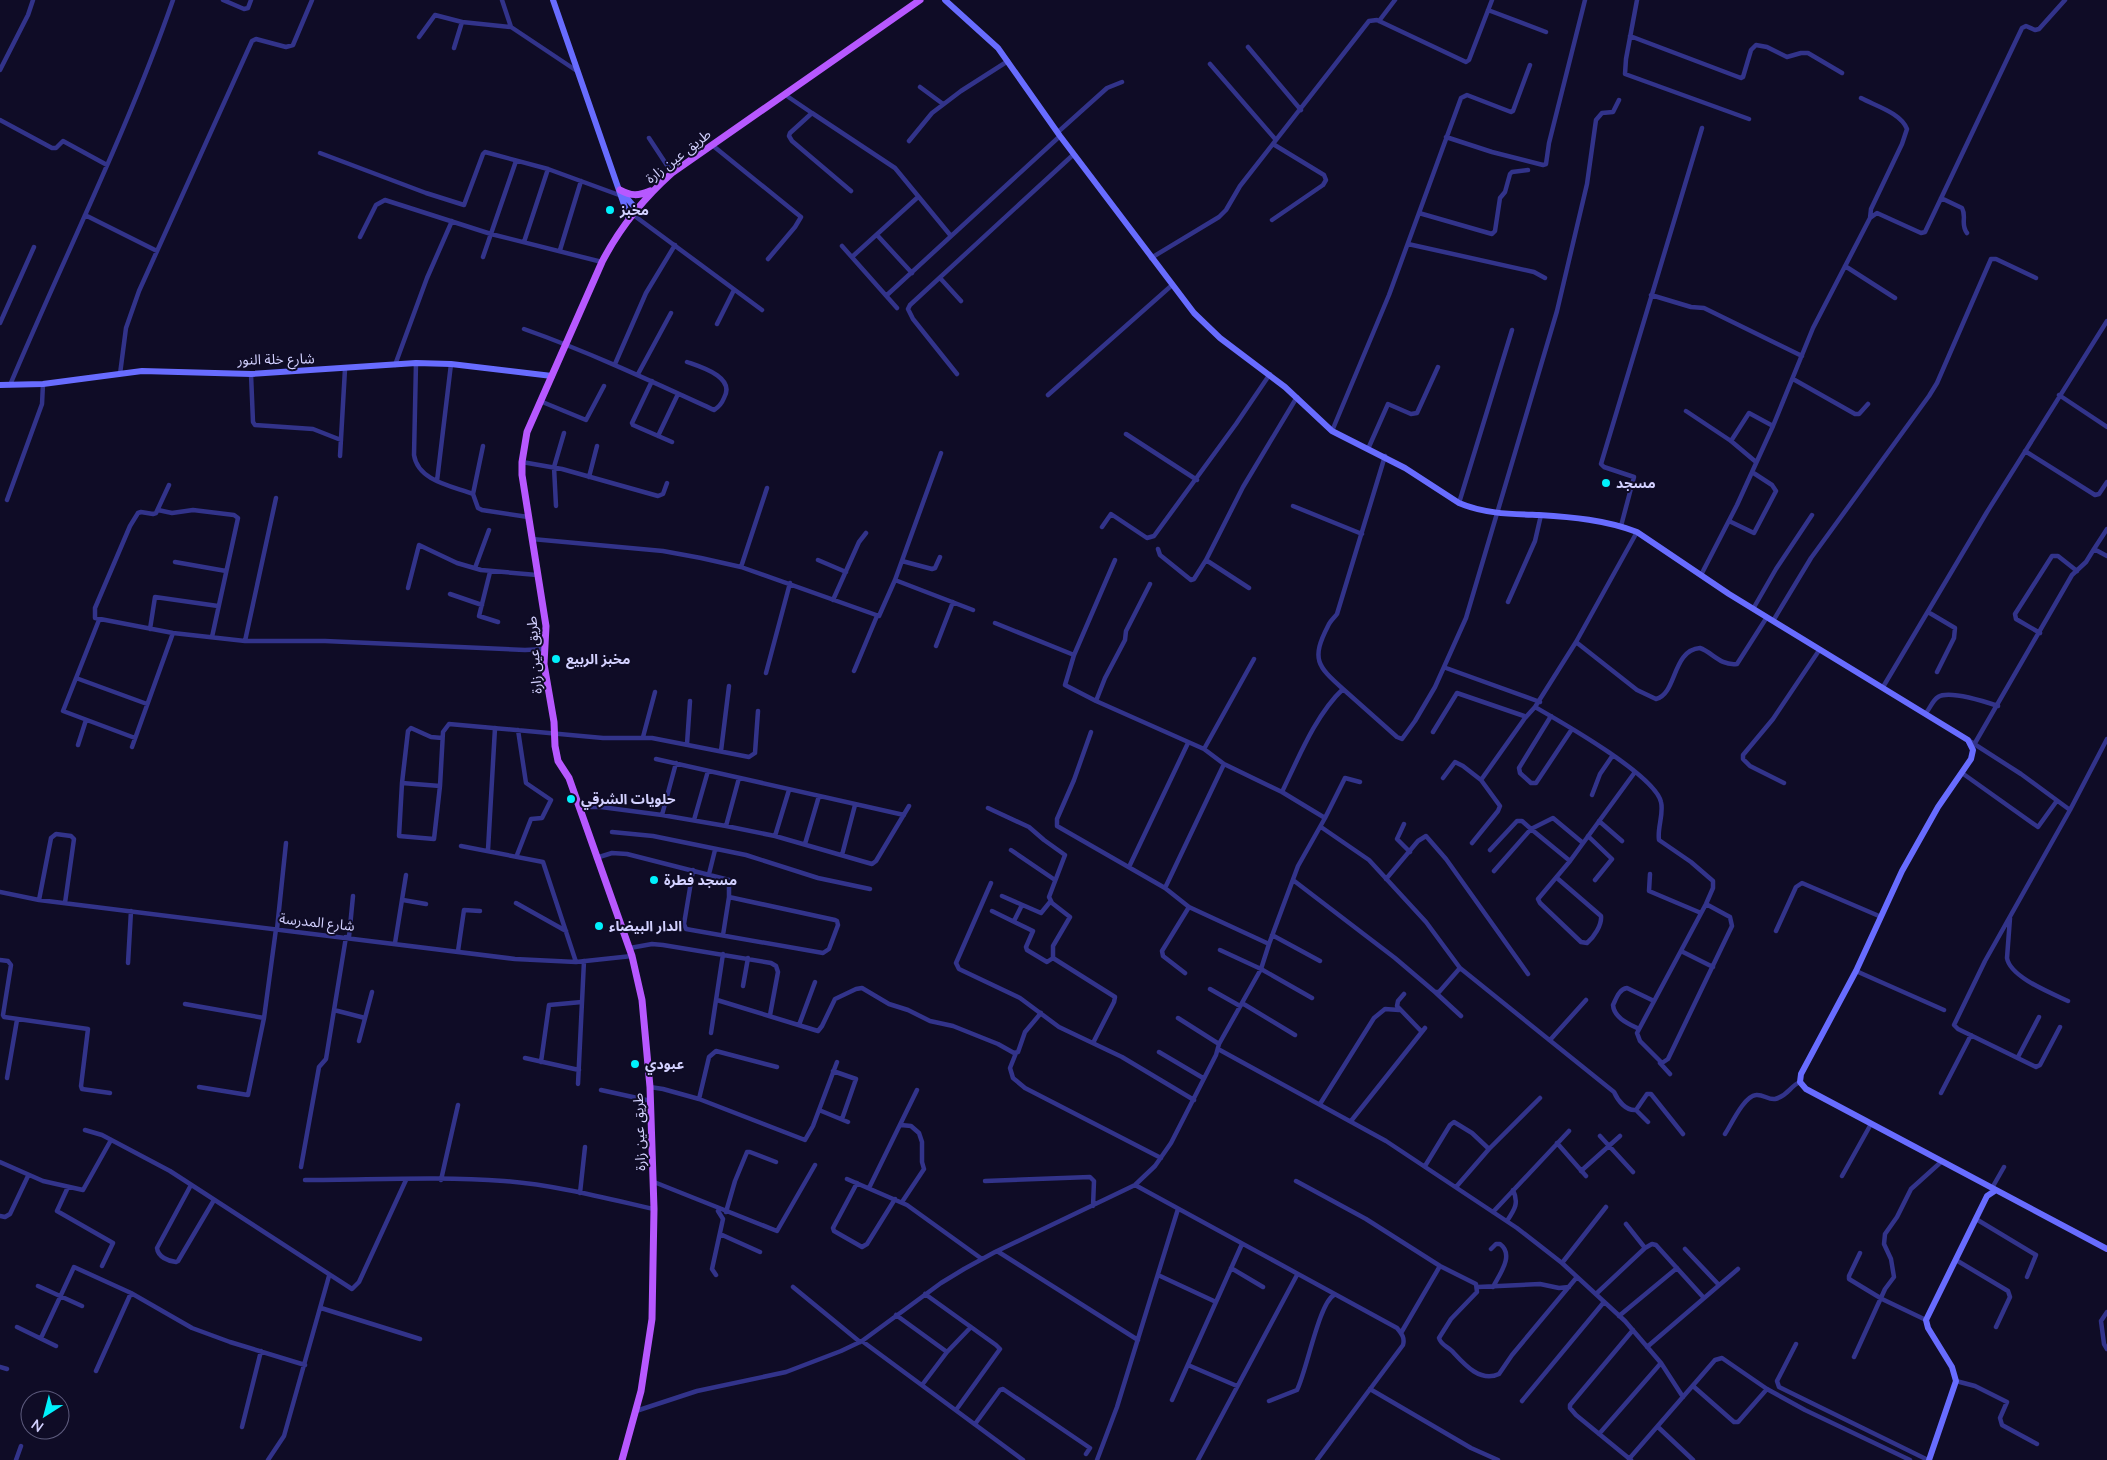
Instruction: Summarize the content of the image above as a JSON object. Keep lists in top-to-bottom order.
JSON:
{
  "streets": {
    "main road": ["طريق عين زارة", "شارع خلة النور"],
    "street": ["شارع المدرسة"]
  },
  "crossings": [
    ["طريق عين زارة", "شارع خلة النور"],
    ["طريق عين زارة", "شارع المدرسة"]
  ],
  "places": [
    "مخبز",
    "مسجد",
    "مخبز الربيع",
    "حلويات الشرقي",
    "مسجد فطرة",
    "الدار البيضاء",
    "عبودي"
  ],
  "north": "bottom left"
}
